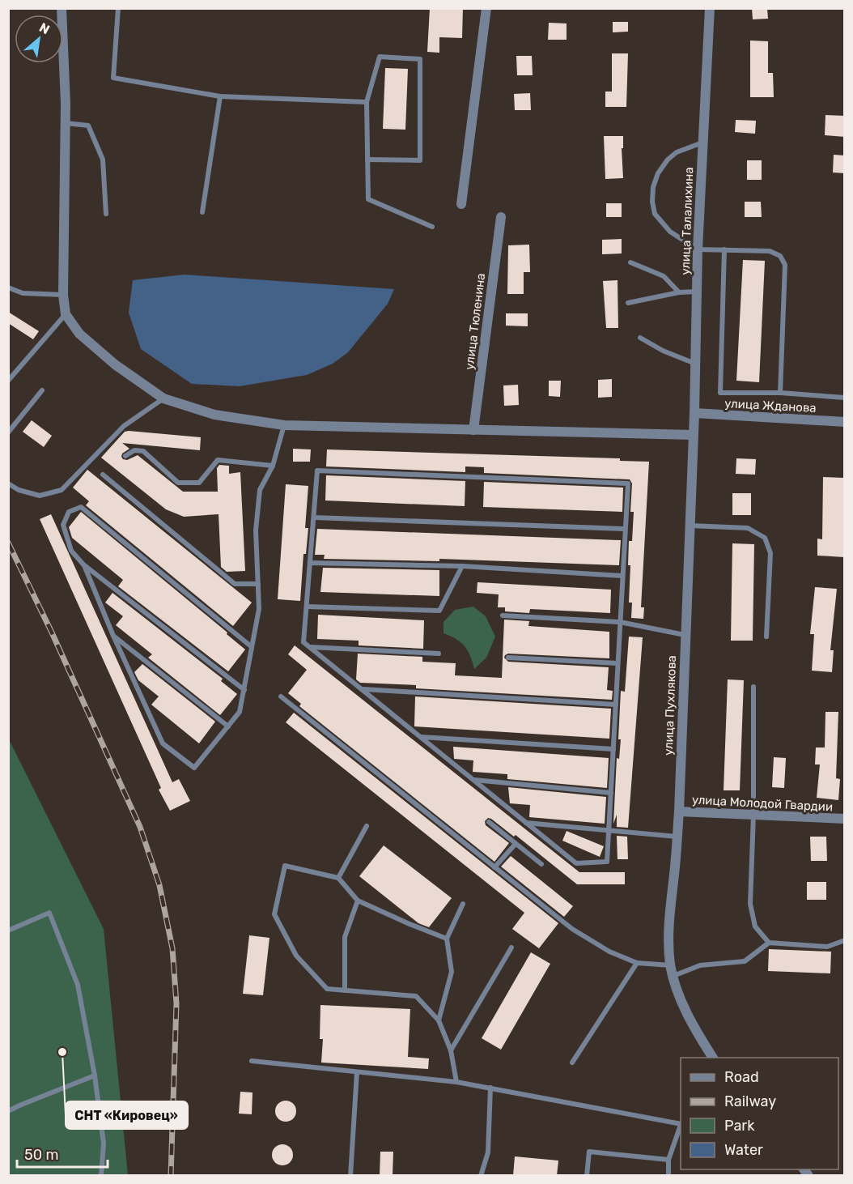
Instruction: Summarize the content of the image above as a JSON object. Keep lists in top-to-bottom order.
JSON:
{
  "streets": {
    "street": [
      "улица Талалихина",
      "улица Тюленина",
      "улица Жданова",
      "улица Пухлякова",
      "улица Молодой Гвардии"
    ]
  },
  "crossings": [
    ["улица Талалихина", "улица Жданова"],
    ["улица Талалихина", "улица Пухлякова"],
    ["улица Пухлякова", "улица Молодой Гвардии"]
  ],
  "places": ["СНТ «Кировец»"],
  "legend": [
    "Road",
    "Railway",
    "Park",
    "Water"
  ],
  "scale_bar": "50 m",
  "north": "top right"
}
